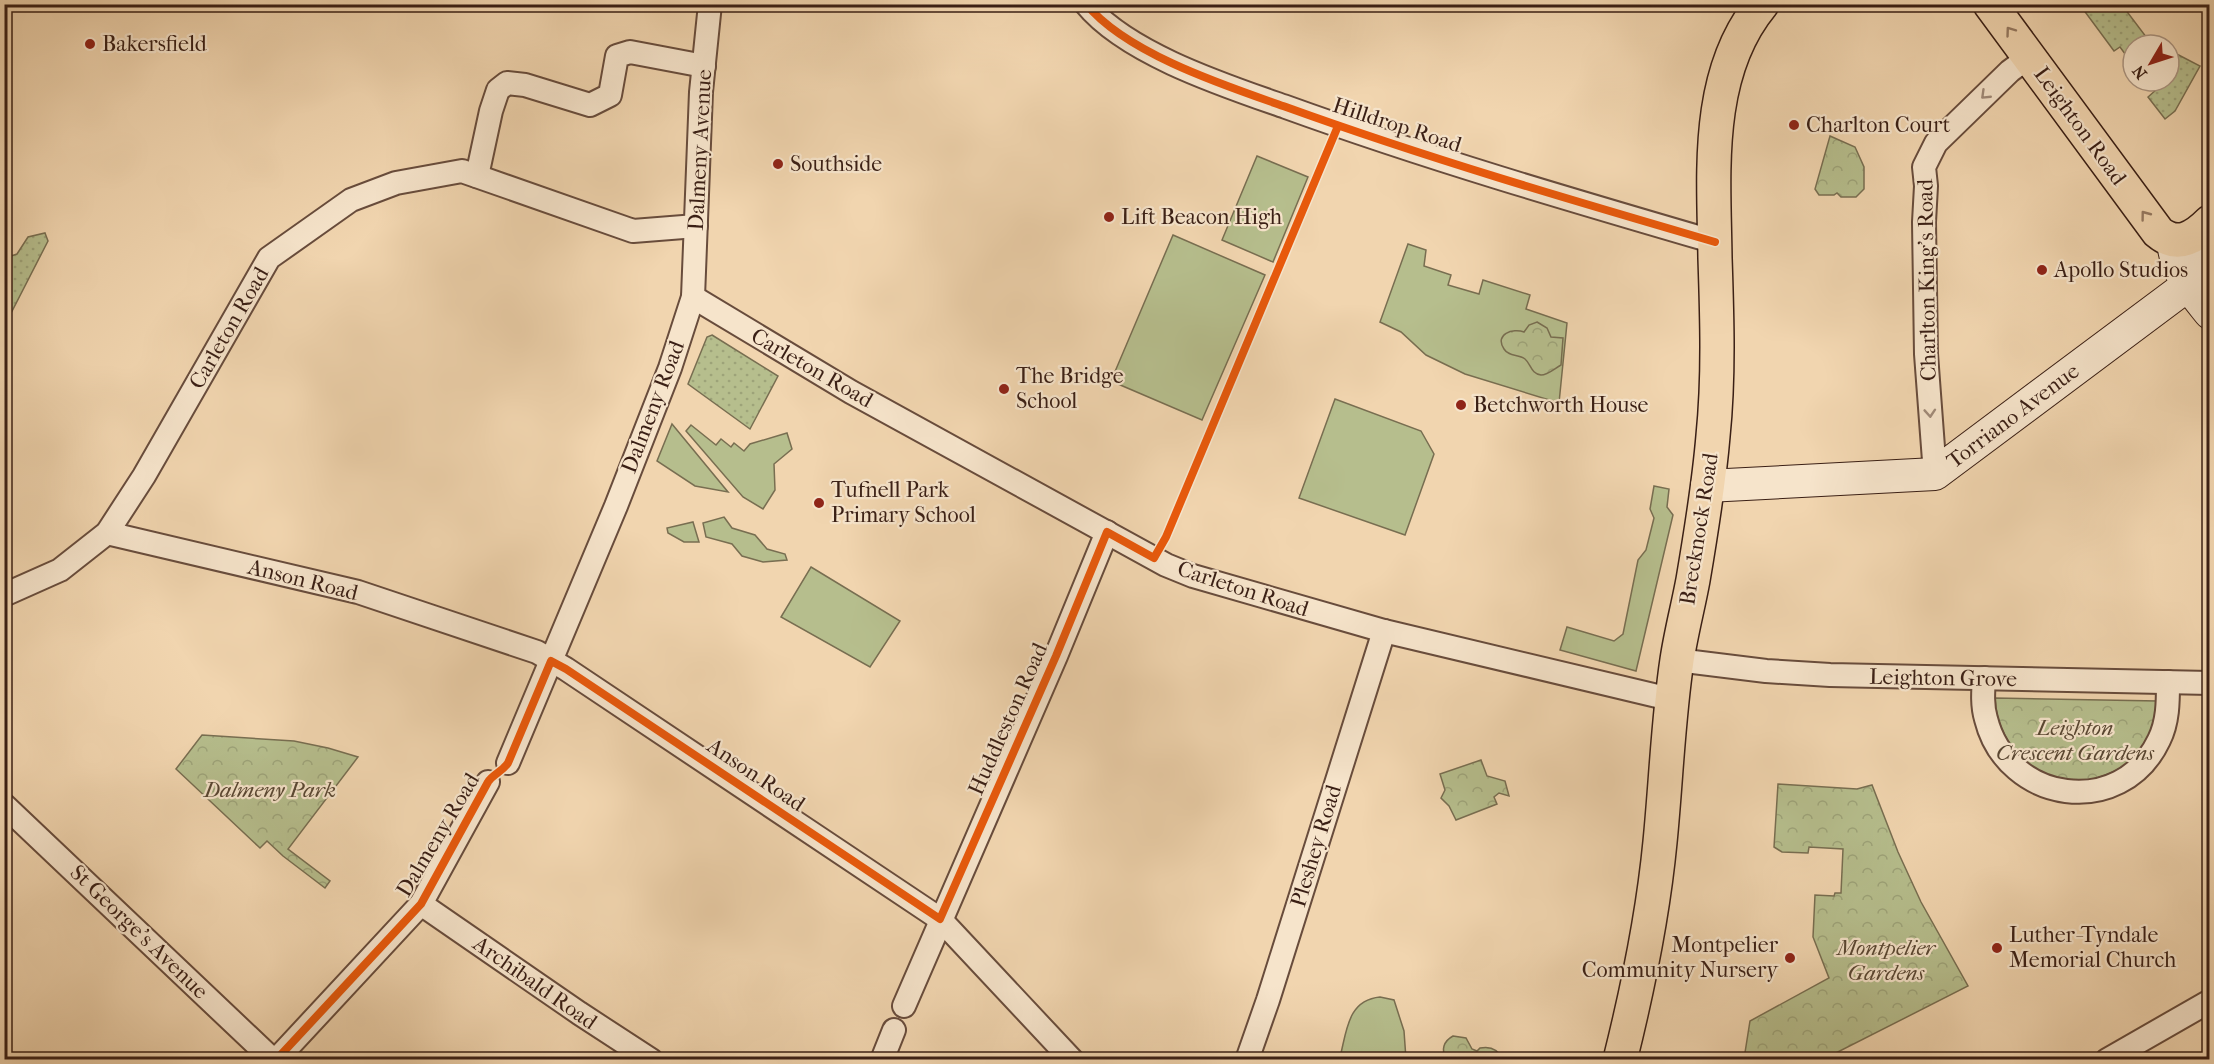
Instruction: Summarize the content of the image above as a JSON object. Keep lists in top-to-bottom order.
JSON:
{
  "streets": {
    "main road": ["Leighton Road", "Brecknock Road"],
    "street": [
      "Hilldrop Road",
      "Dalmeny Avenue",
      "Charlton King's Road",
      "Carleton Road",
      "Dalmeny Road",
      "Torriano Avenue",
      "Anson Road",
      "Leighton Grove",
      "Huddleston Road",
      "Pleshey Road",
      "St George's Avenue",
      "Archibald Road"
    ]
  },
  "crossings": [
    ["Hilldrop Road", "Brecknock Road"],
    ["Leighton Road", "Charlton King's Road"],
    ["Dalmeny Avenue", "Carleton Road"],
    ["Dalmeny Avenue", "Dalmeny Road"],
    ["Charlton King's Road", "Torriano Avenue"],
    ["Carleton Road", "Dalmeny Road"],
    ["Carleton Road", "Brecknock Road"],
    ["Carleton Road", "Anson Road"],
    ["Carleton Road", "Huddleston Road"],
    ["Carleton Road", "Pleshey Road"],
    ["Dalmeny Road", "Anson Road"],
    ["Dalmeny Road", "St George's Avenue"],
    ["Dalmeny Road", "Archibald Road"],
    ["Torriano Avenue", "Brecknock Road"],
    ["Brecknock Road", "Leighton Grove"],
    ["Anson Road", "Huddleston Road"]
  ],
  "one_way": ["Leighton Road", "Charlton King's Road"],
  "parks": ["Leighton Crescent Gardens", "Dalmeny Park", "Montpelier Gardens"],
  "places": [
    "Bakersfield",
    "Charlton Court",
    "Southside",
    "Lift Beacon High",
    "Apollo Studios",
    "The Bridge School",
    "Betchworth House",
    "Tufnell Park Primary School",
    "Luther-Tyndale Memorial Church",
    "Montpelier Community Nursery"
  ],
  "north": "bottom left"
}
